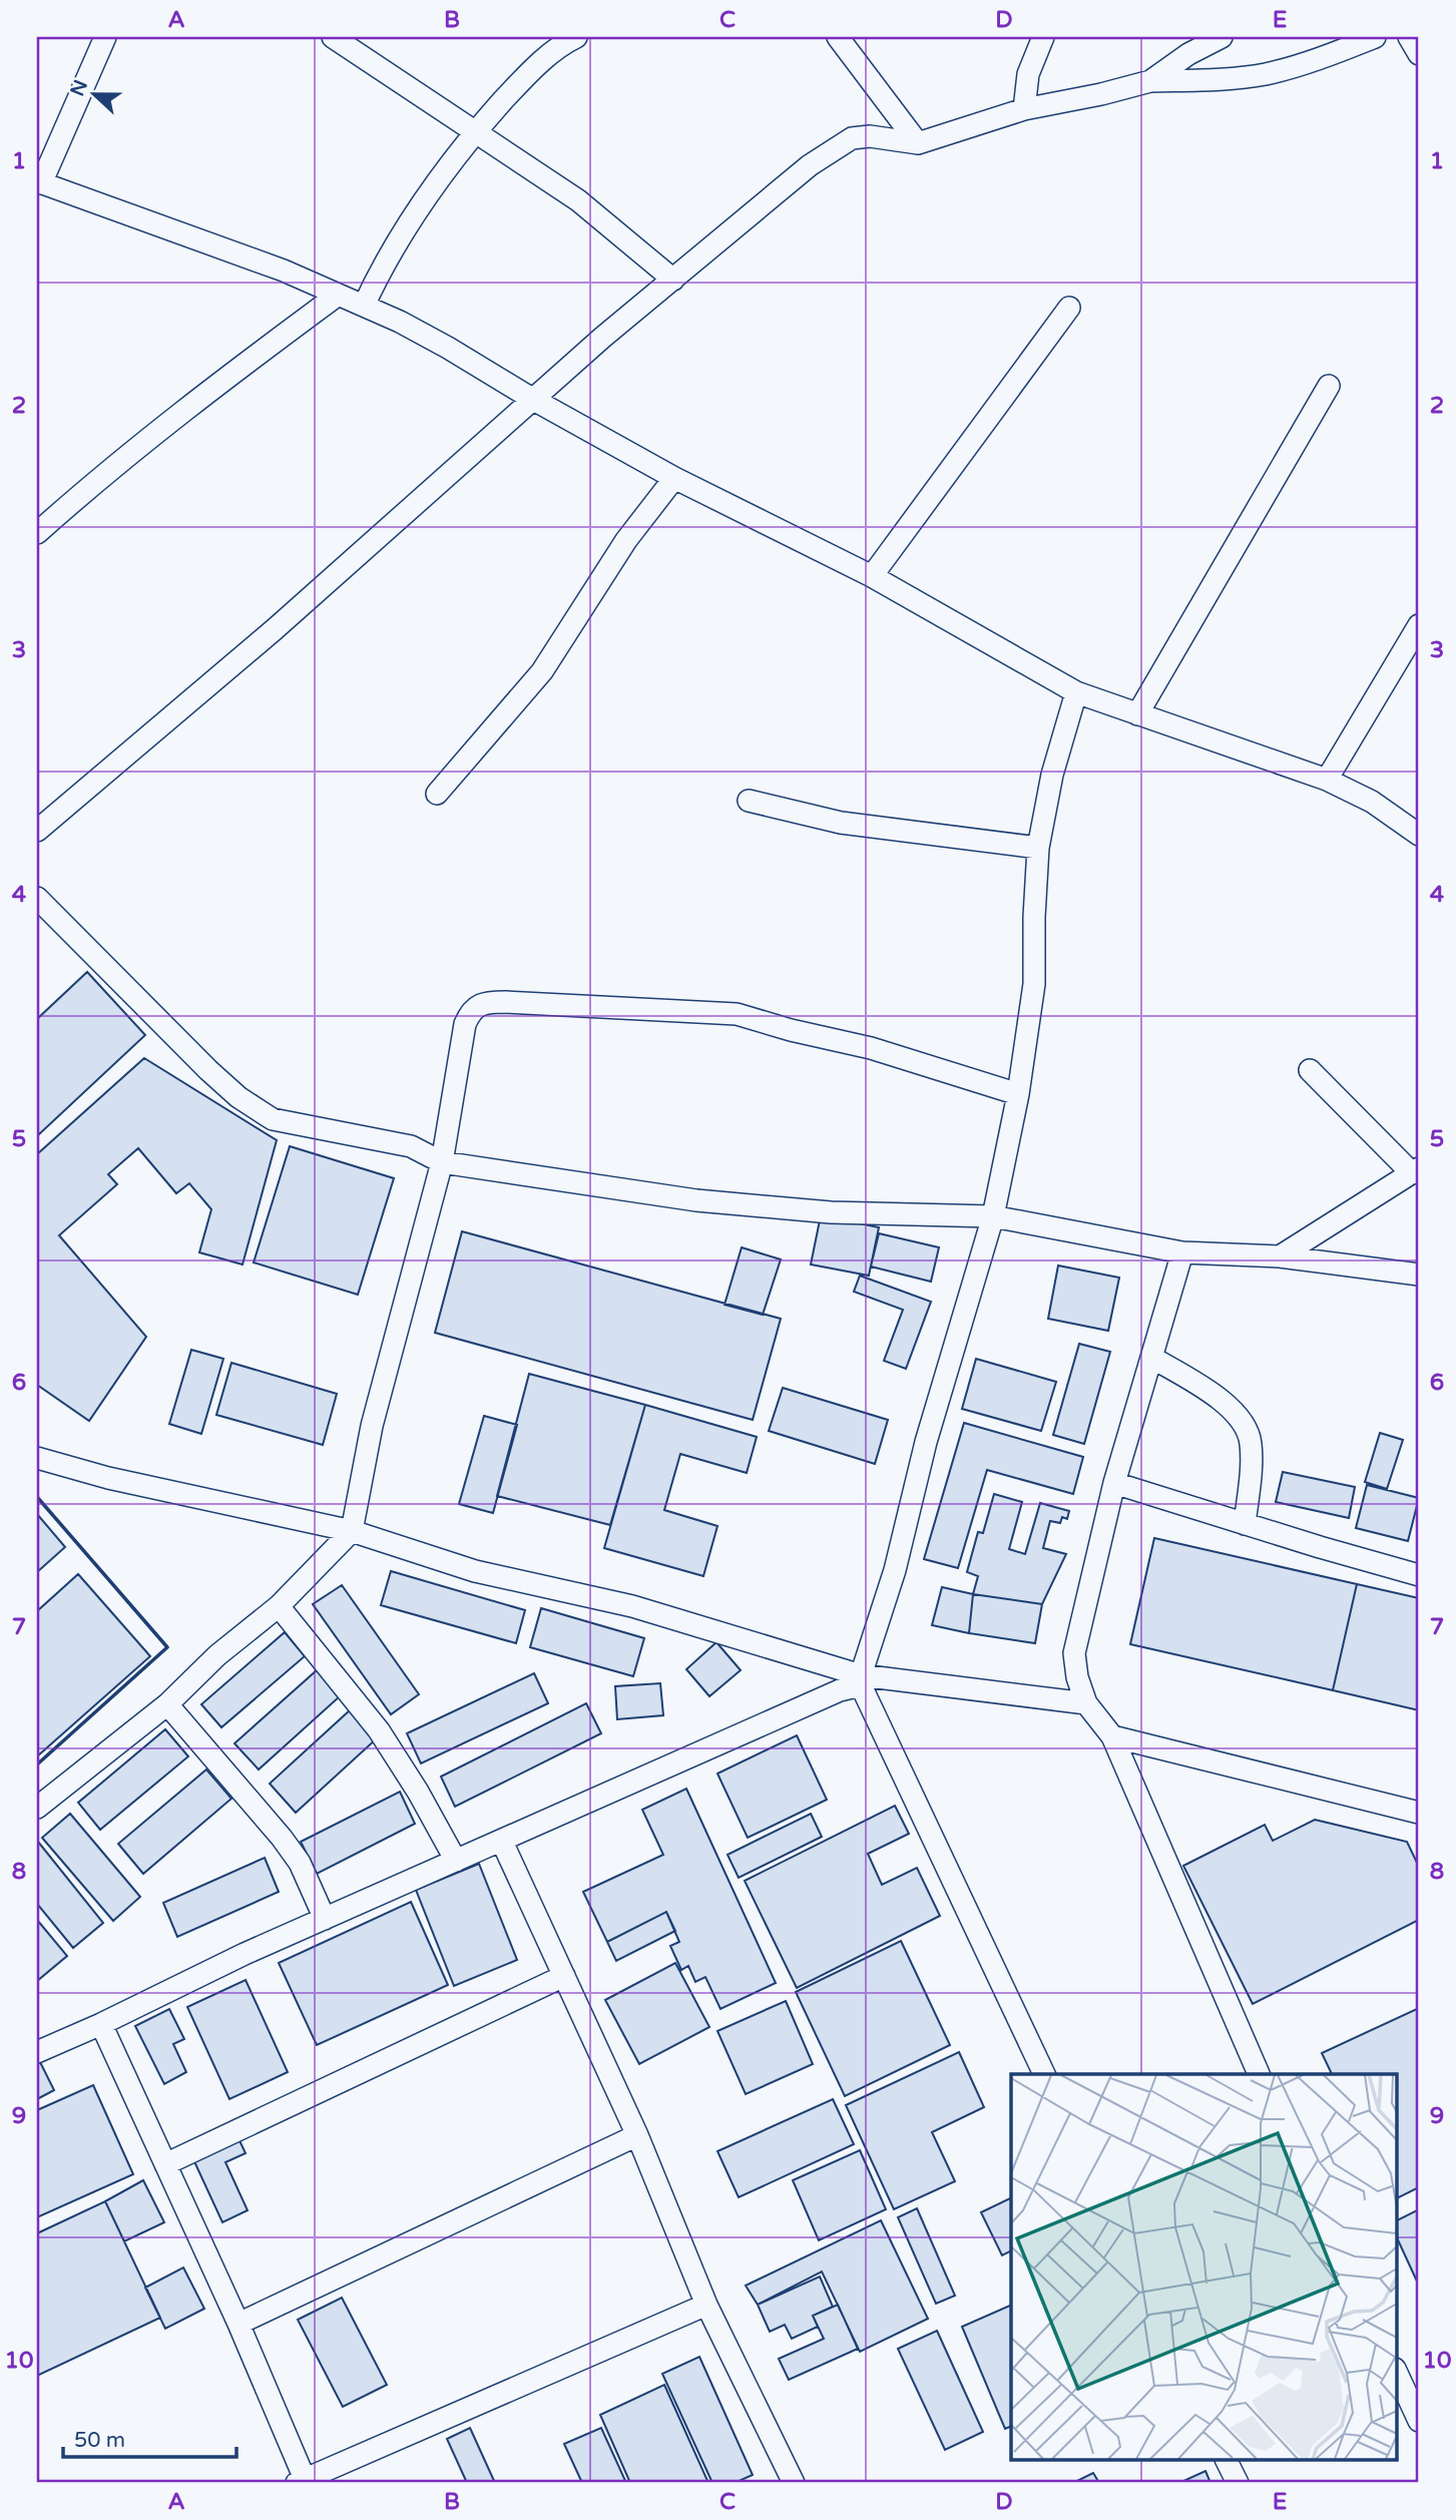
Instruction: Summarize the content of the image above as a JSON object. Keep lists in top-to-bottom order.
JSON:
{
  "scale_bar": "50 m",
  "north": "left",
  "grid": {
    "columns": [
      "A",
      "B",
      "C",
      "D",
      "E"
    ],
    "rows": [
      "1",
      "2",
      "3",
      "4",
      "5",
      "6",
      "7",
      "8",
      "9",
      "10"
    ]
  }
}
